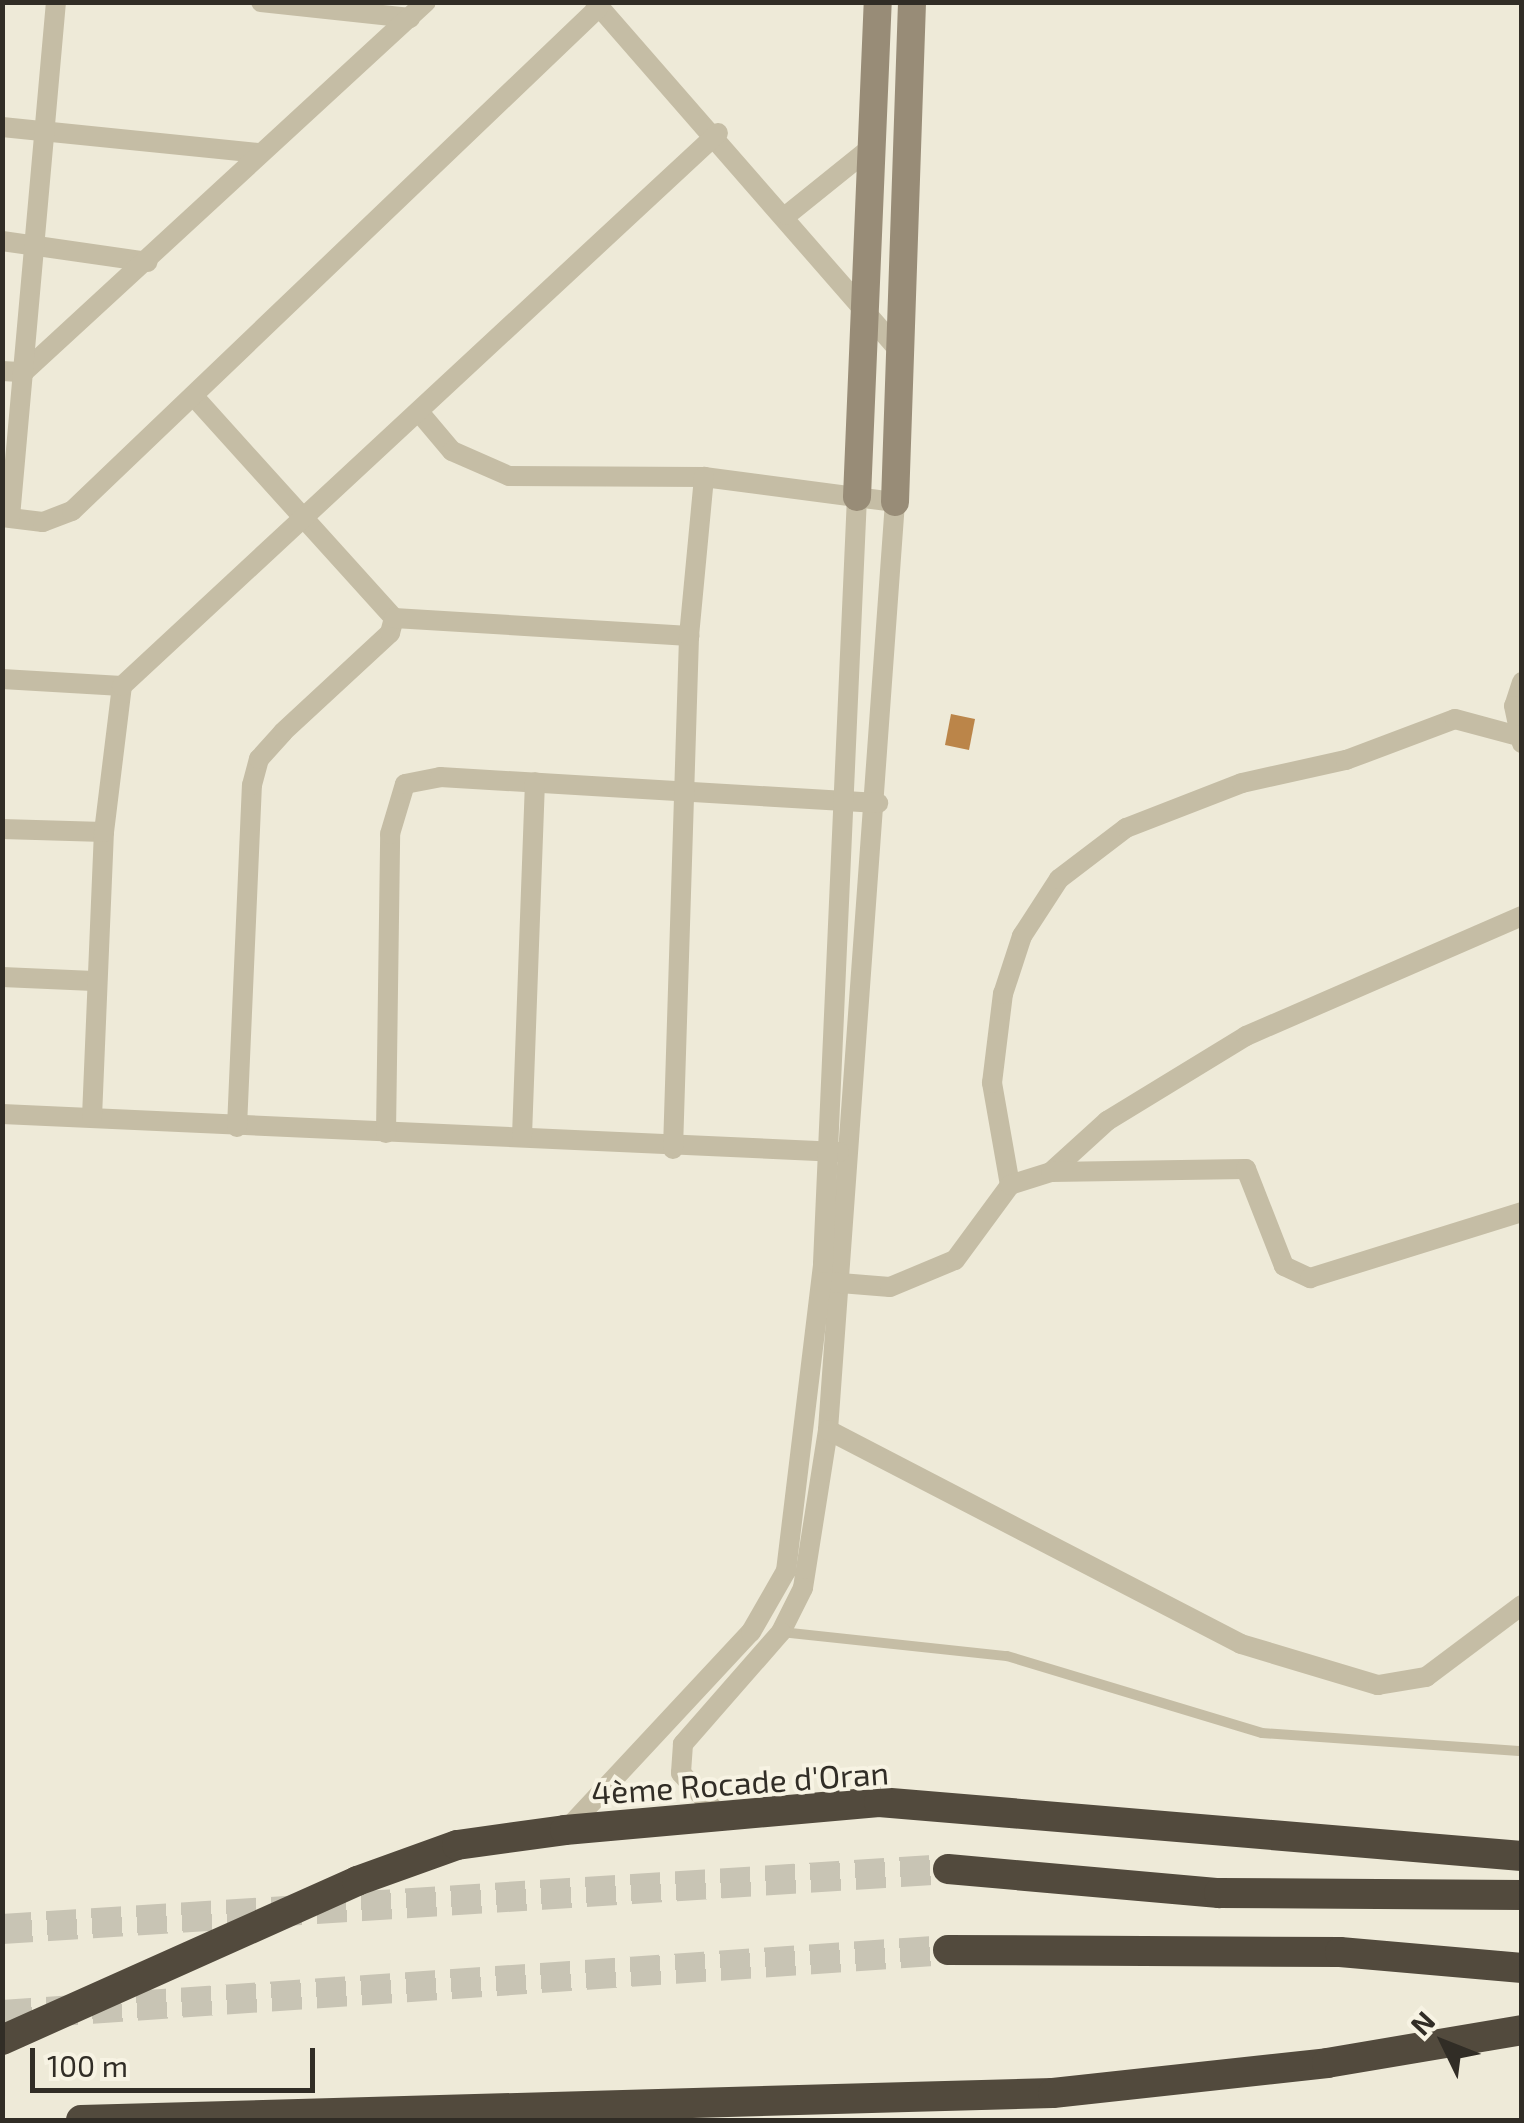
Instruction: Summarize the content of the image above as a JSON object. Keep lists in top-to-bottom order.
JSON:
{
  "streets": {
    "highway": ["4ème Rocade d'Oran"]
  },
  "scale_bar": "100 m",
  "north": "top left"
}
